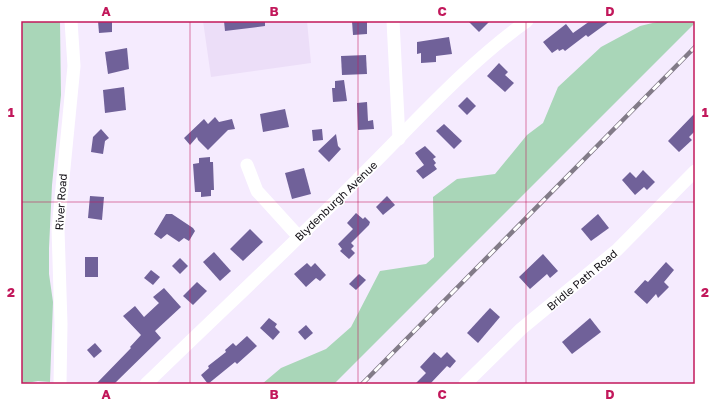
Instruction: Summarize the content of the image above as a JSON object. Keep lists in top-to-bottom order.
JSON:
{
  "streets": {
    "street": ["Blydenburgh Avenue", "River Road", "Bridle Path Road"]
  },
  "grid": {
    "columns": [
      "A",
      "B",
      "C",
      "D"
    ],
    "rows": ["1", "2"]
  }
}
